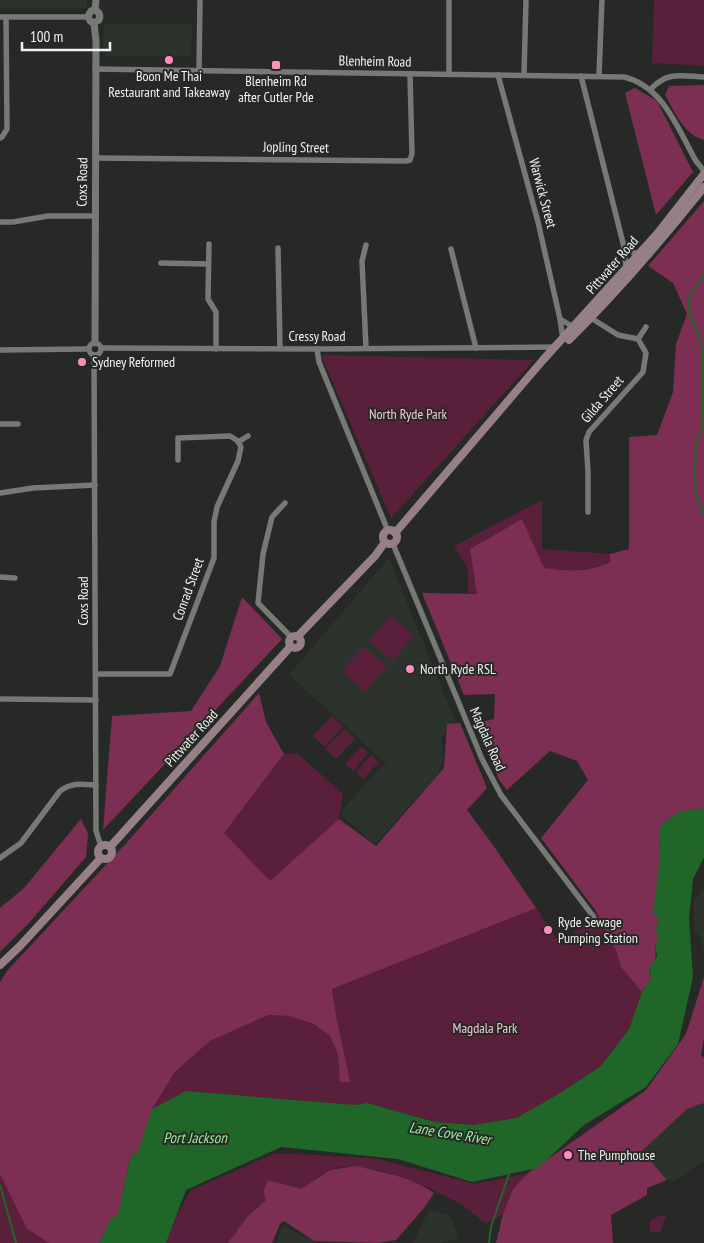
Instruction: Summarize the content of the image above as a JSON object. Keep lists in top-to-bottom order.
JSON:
{
  "streets": {
    "main road": ["Pittwater Road"],
    "street": [
      "Blenheim Road",
      "Jopling Street",
      "Coxs Road",
      "Warwick Street",
      "Cressy Road",
      "Gilda Street",
      "Conrad Street",
      "Magdala Road"
    ]
  },
  "crossings": [
    ["Blenheim Road", "Jopling Street"],
    ["Blenheim Road", "Coxs Road"],
    ["Blenheim Road", "Warwick Street"],
    ["Jopling Street", "Coxs Road"],
    ["Coxs Road", "Pittwater Road"],
    ["Coxs Road", "Cressy Road"],
    ["Coxs Road", "Conrad Street"],
    ["Warwick Street", "Pittwater Road"],
    ["Pittwater Road", "Cressy Road"],
    ["Pittwater Road", "Magdala Road"]
  ],
  "water": ["Lane Cove River", "Port Jackson"],
  "parks": ["North Ryde Park", "Magdala Park"],
  "places": {
    "other": [
      "Boon Me Thai Restaurant and Takeaway",
      "Sydney Reformed",
      "North Ryde RSL",
      "Ryde Sewage Pumping Station",
      "The Pumphouse"
    ],
    "transit": ["Blenheim Rd after Cutler Pde"]
  },
  "scale_bar": "100 m"
}
